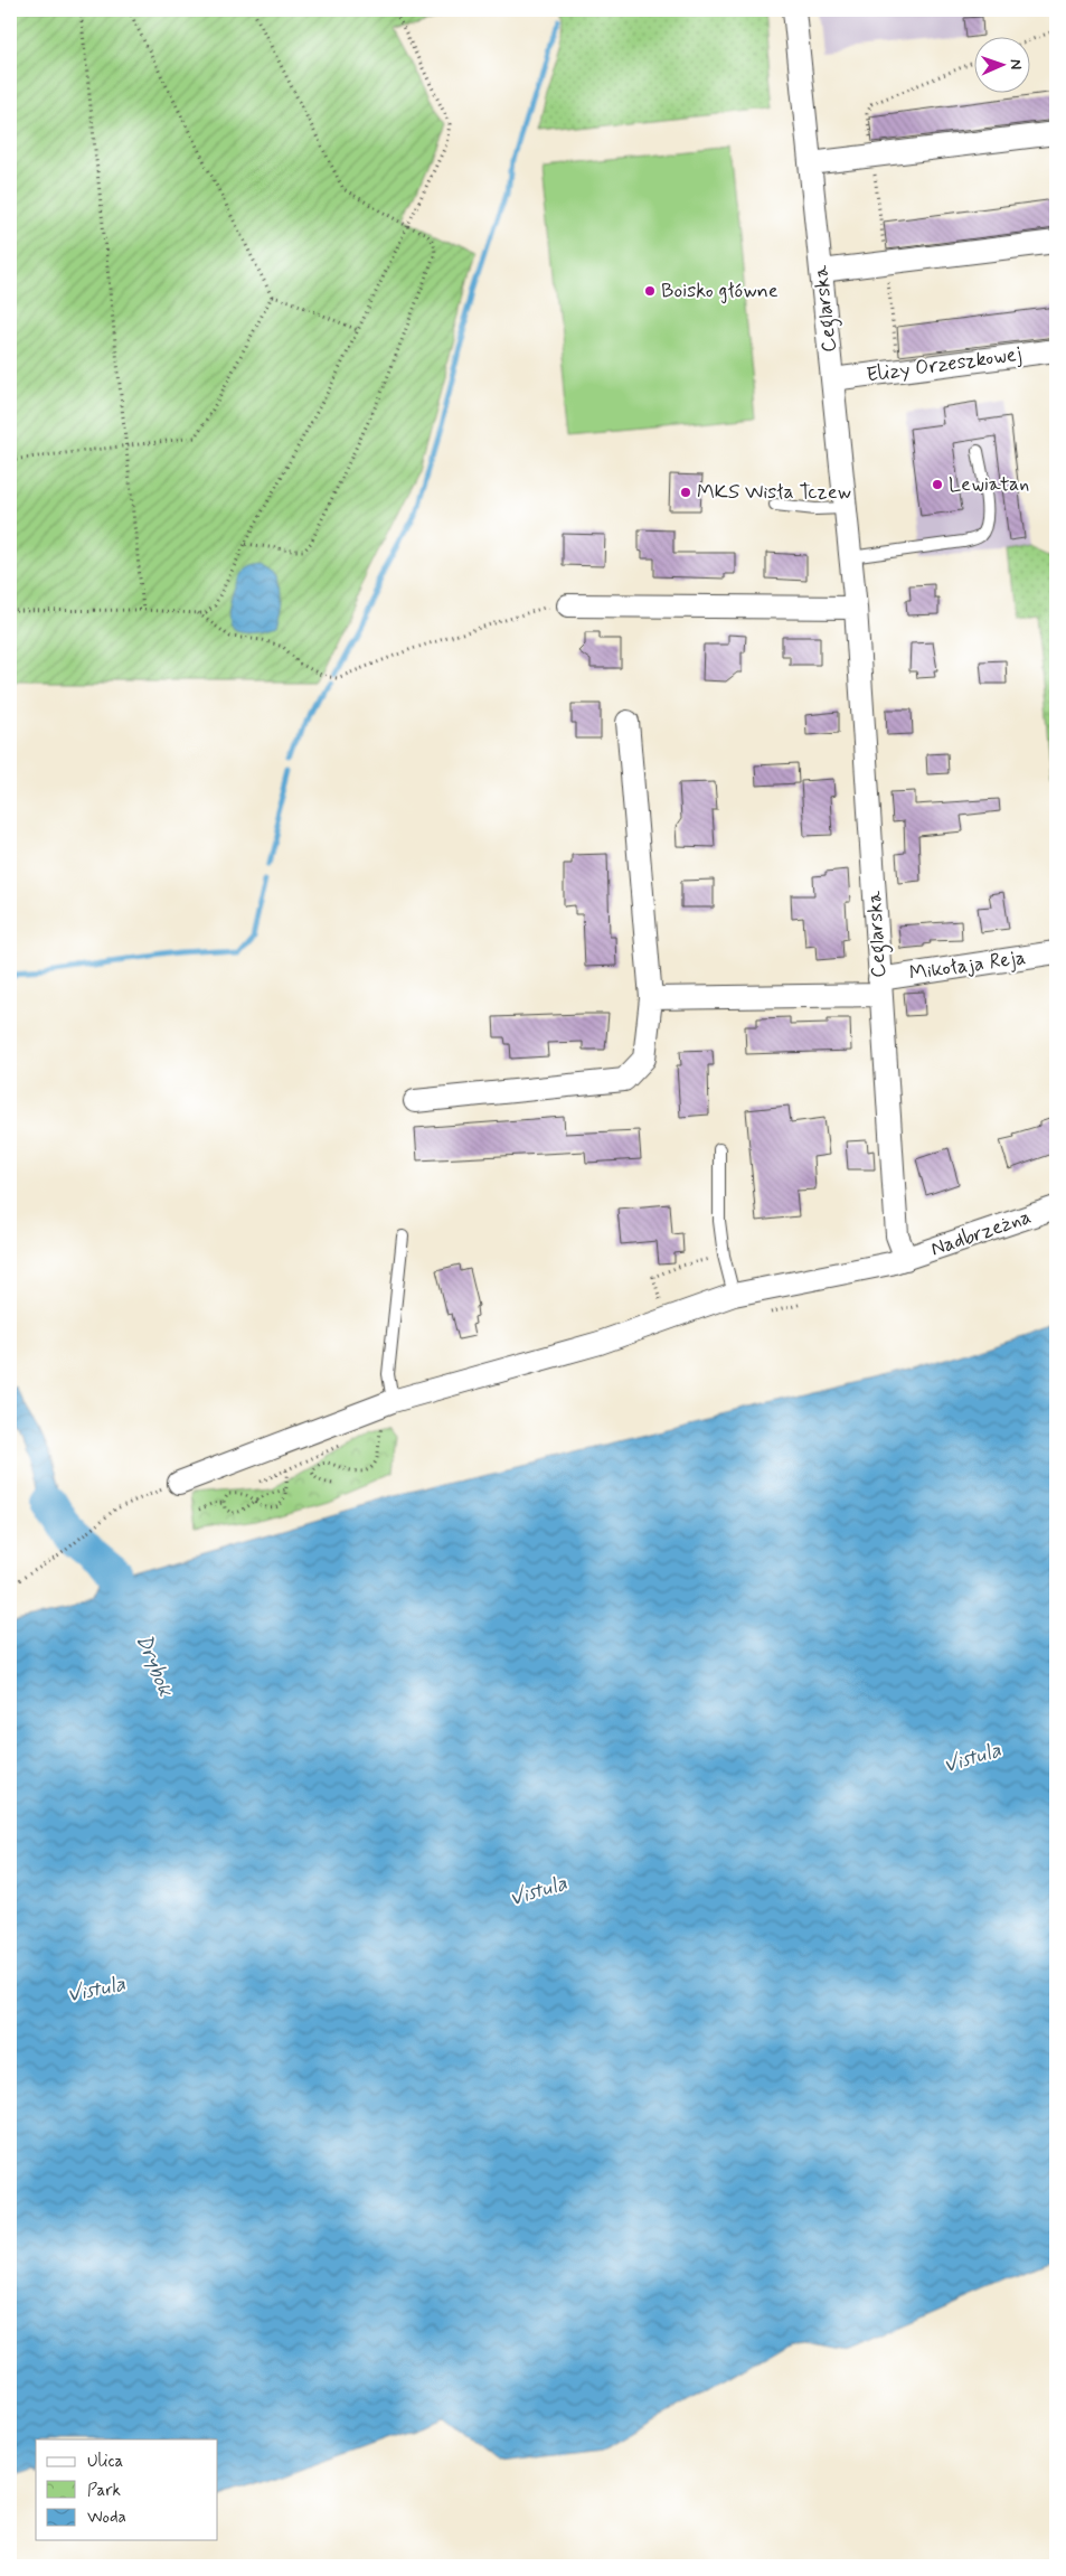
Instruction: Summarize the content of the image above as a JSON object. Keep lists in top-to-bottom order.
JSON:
{
  "streets": {
    "street": [
      "Ceglarska",
      "Elizy Orzeszkowej",
      "Mikołaja Reja",
      "Nadbrzeżna"
    ]
  },
  "crossings": [
    ["Ceglarska", "Elizy Orzeszkowej"],
    ["Ceglarska", "Mikołaja Reja"],
    ["Ceglarska", "Nadbrzeżna"]
  ],
  "water": ["Drybok", "Vistula"],
  "places": ["Boisko główne", "Lewiatan", "MKS Wisła Tczew"],
  "legend": ["Ulica", "Park", "Woda"],
  "north": "right"
}
